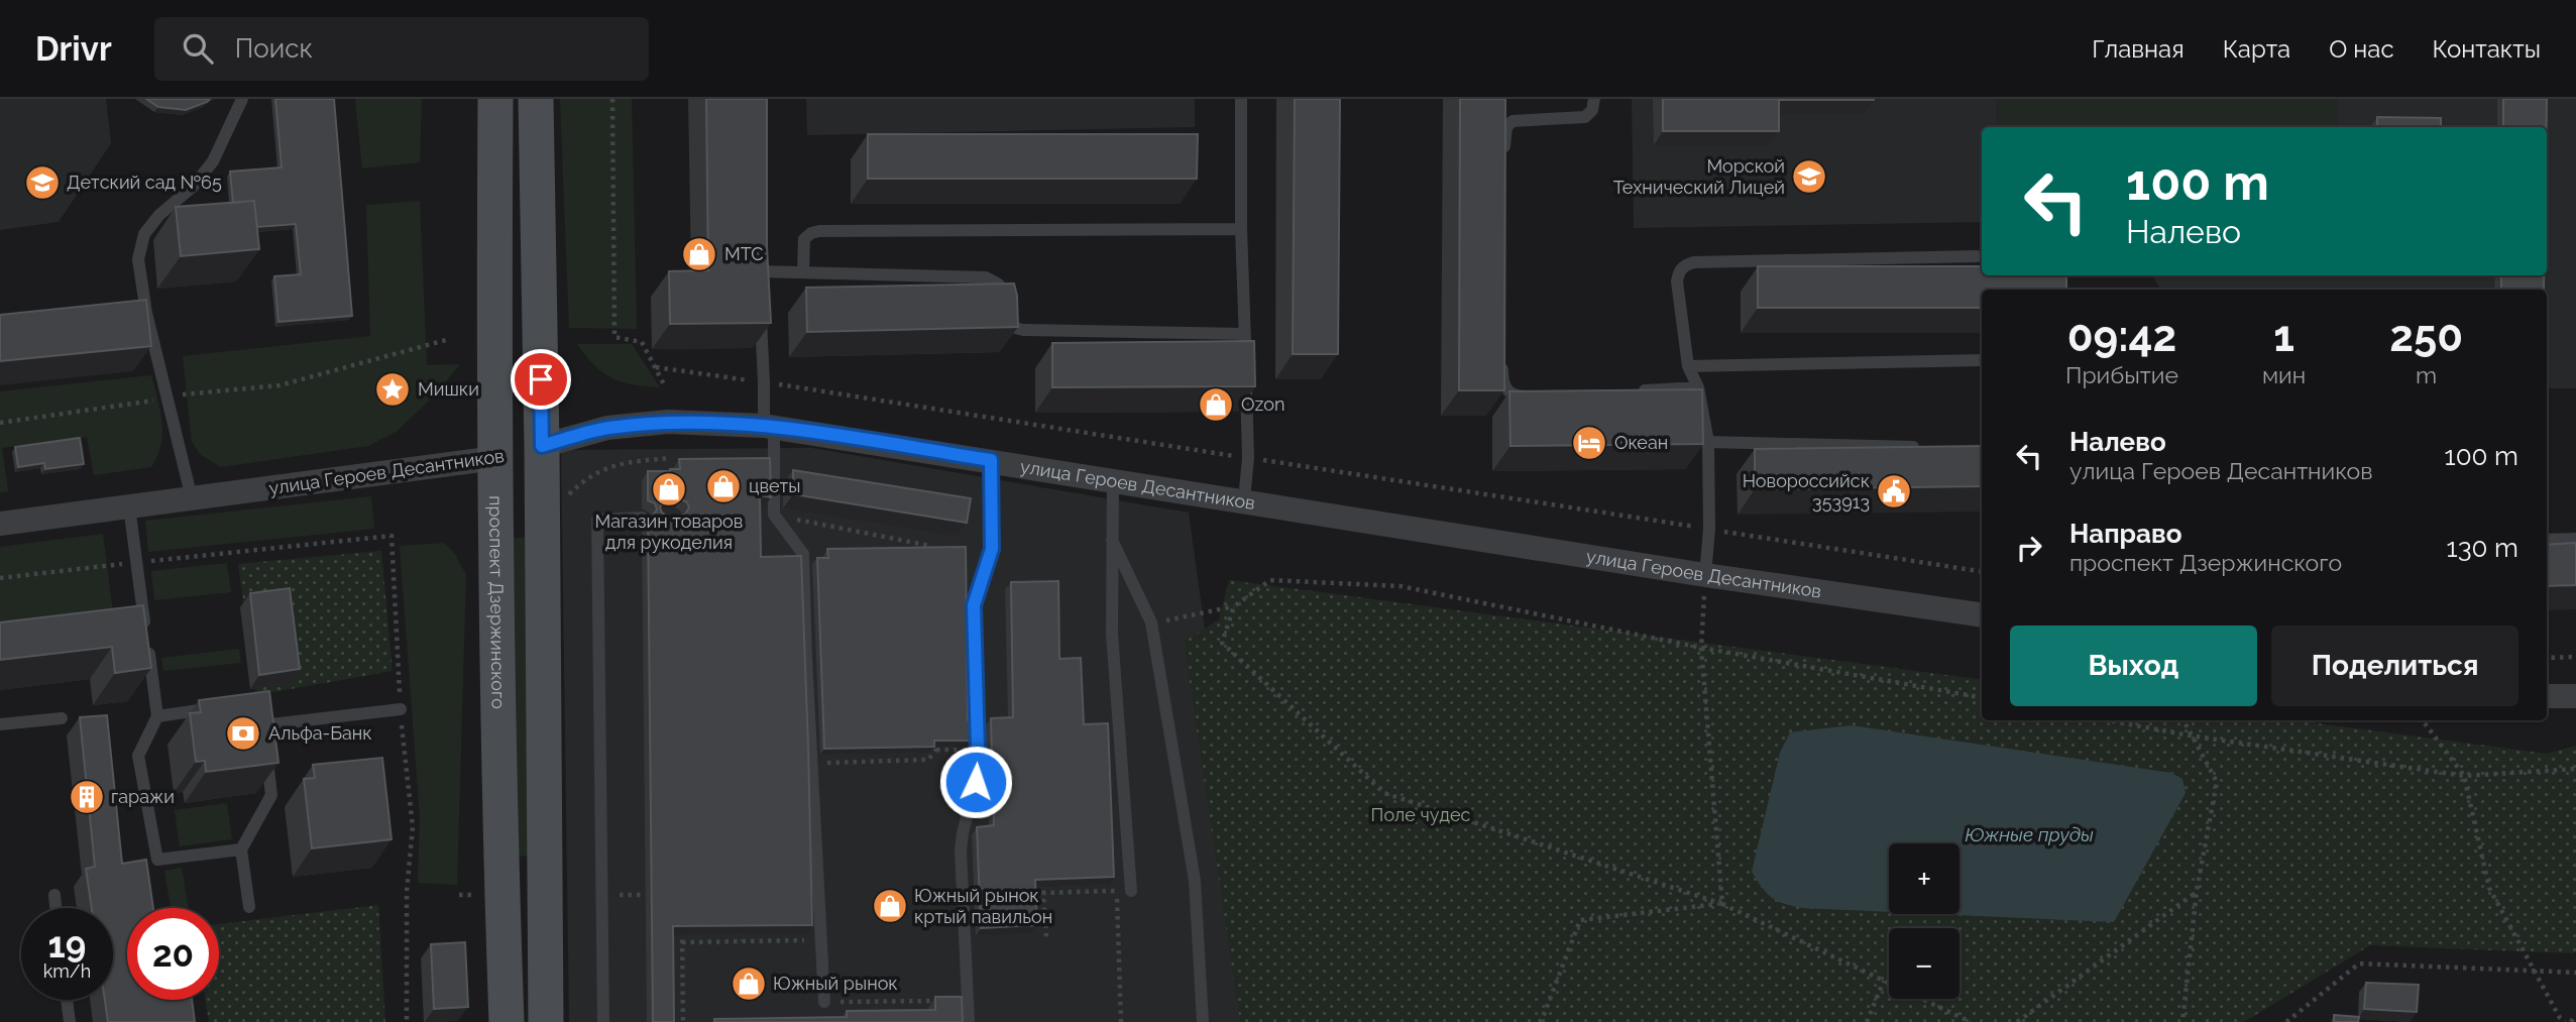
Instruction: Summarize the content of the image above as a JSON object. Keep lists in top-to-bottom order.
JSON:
{
  "streets": {
    "street": ["улица Героев Десантников", "проспект Дзержинского"]
  },
  "crossings": [
    ["улица Героев Десантников", "проспект Дзержинского"]
  ],
  "water": ["Южные пруды"],
  "parks": ["Поле чудес"],
  "places": {
    "school or university": ["Морской Технический Лицей", "Детский сад №65"],
    "shop": [
      "МТС",
      "Ozon",
      "цветы",
      "Магазин товаров для рукоделия",
      "Южный рынок кртый павильон",
      "Южный рынок"
    ],
    "place": ["Мишки"],
    "hotel": ["Океан"],
    "public building": ["Новороссийск 353913"],
    "bank": ["Альфа-Банк"],
    "building": ["гаражи"]
  },
  "page": {
    "header": "Drivr",
    "search": "Поиск",
    "nav": [
      "Главная",
      "Карта",
      "О нас",
      "Контакты"
    ],
    "turn": ["100 m", "Налево"],
    "eta": [
      "09:42",
      "Прибытие",
      "1",
      "мин",
      "250",
      "m"
    ],
    "list": [
      {
        "name": "Налево",
        "note": "улица Героев Десантников",
        "value": "100 m"
      },
      {
        "name": "Направо",
        "note": "проспект Дзержинского",
        "value": "130 m"
      }
    ],
    "buttons": ["Выход", "Поделиться"],
    "map_buttons": ["+", "−"],
    "speed": "19 km/h",
    "limit": "20"
  }
}
